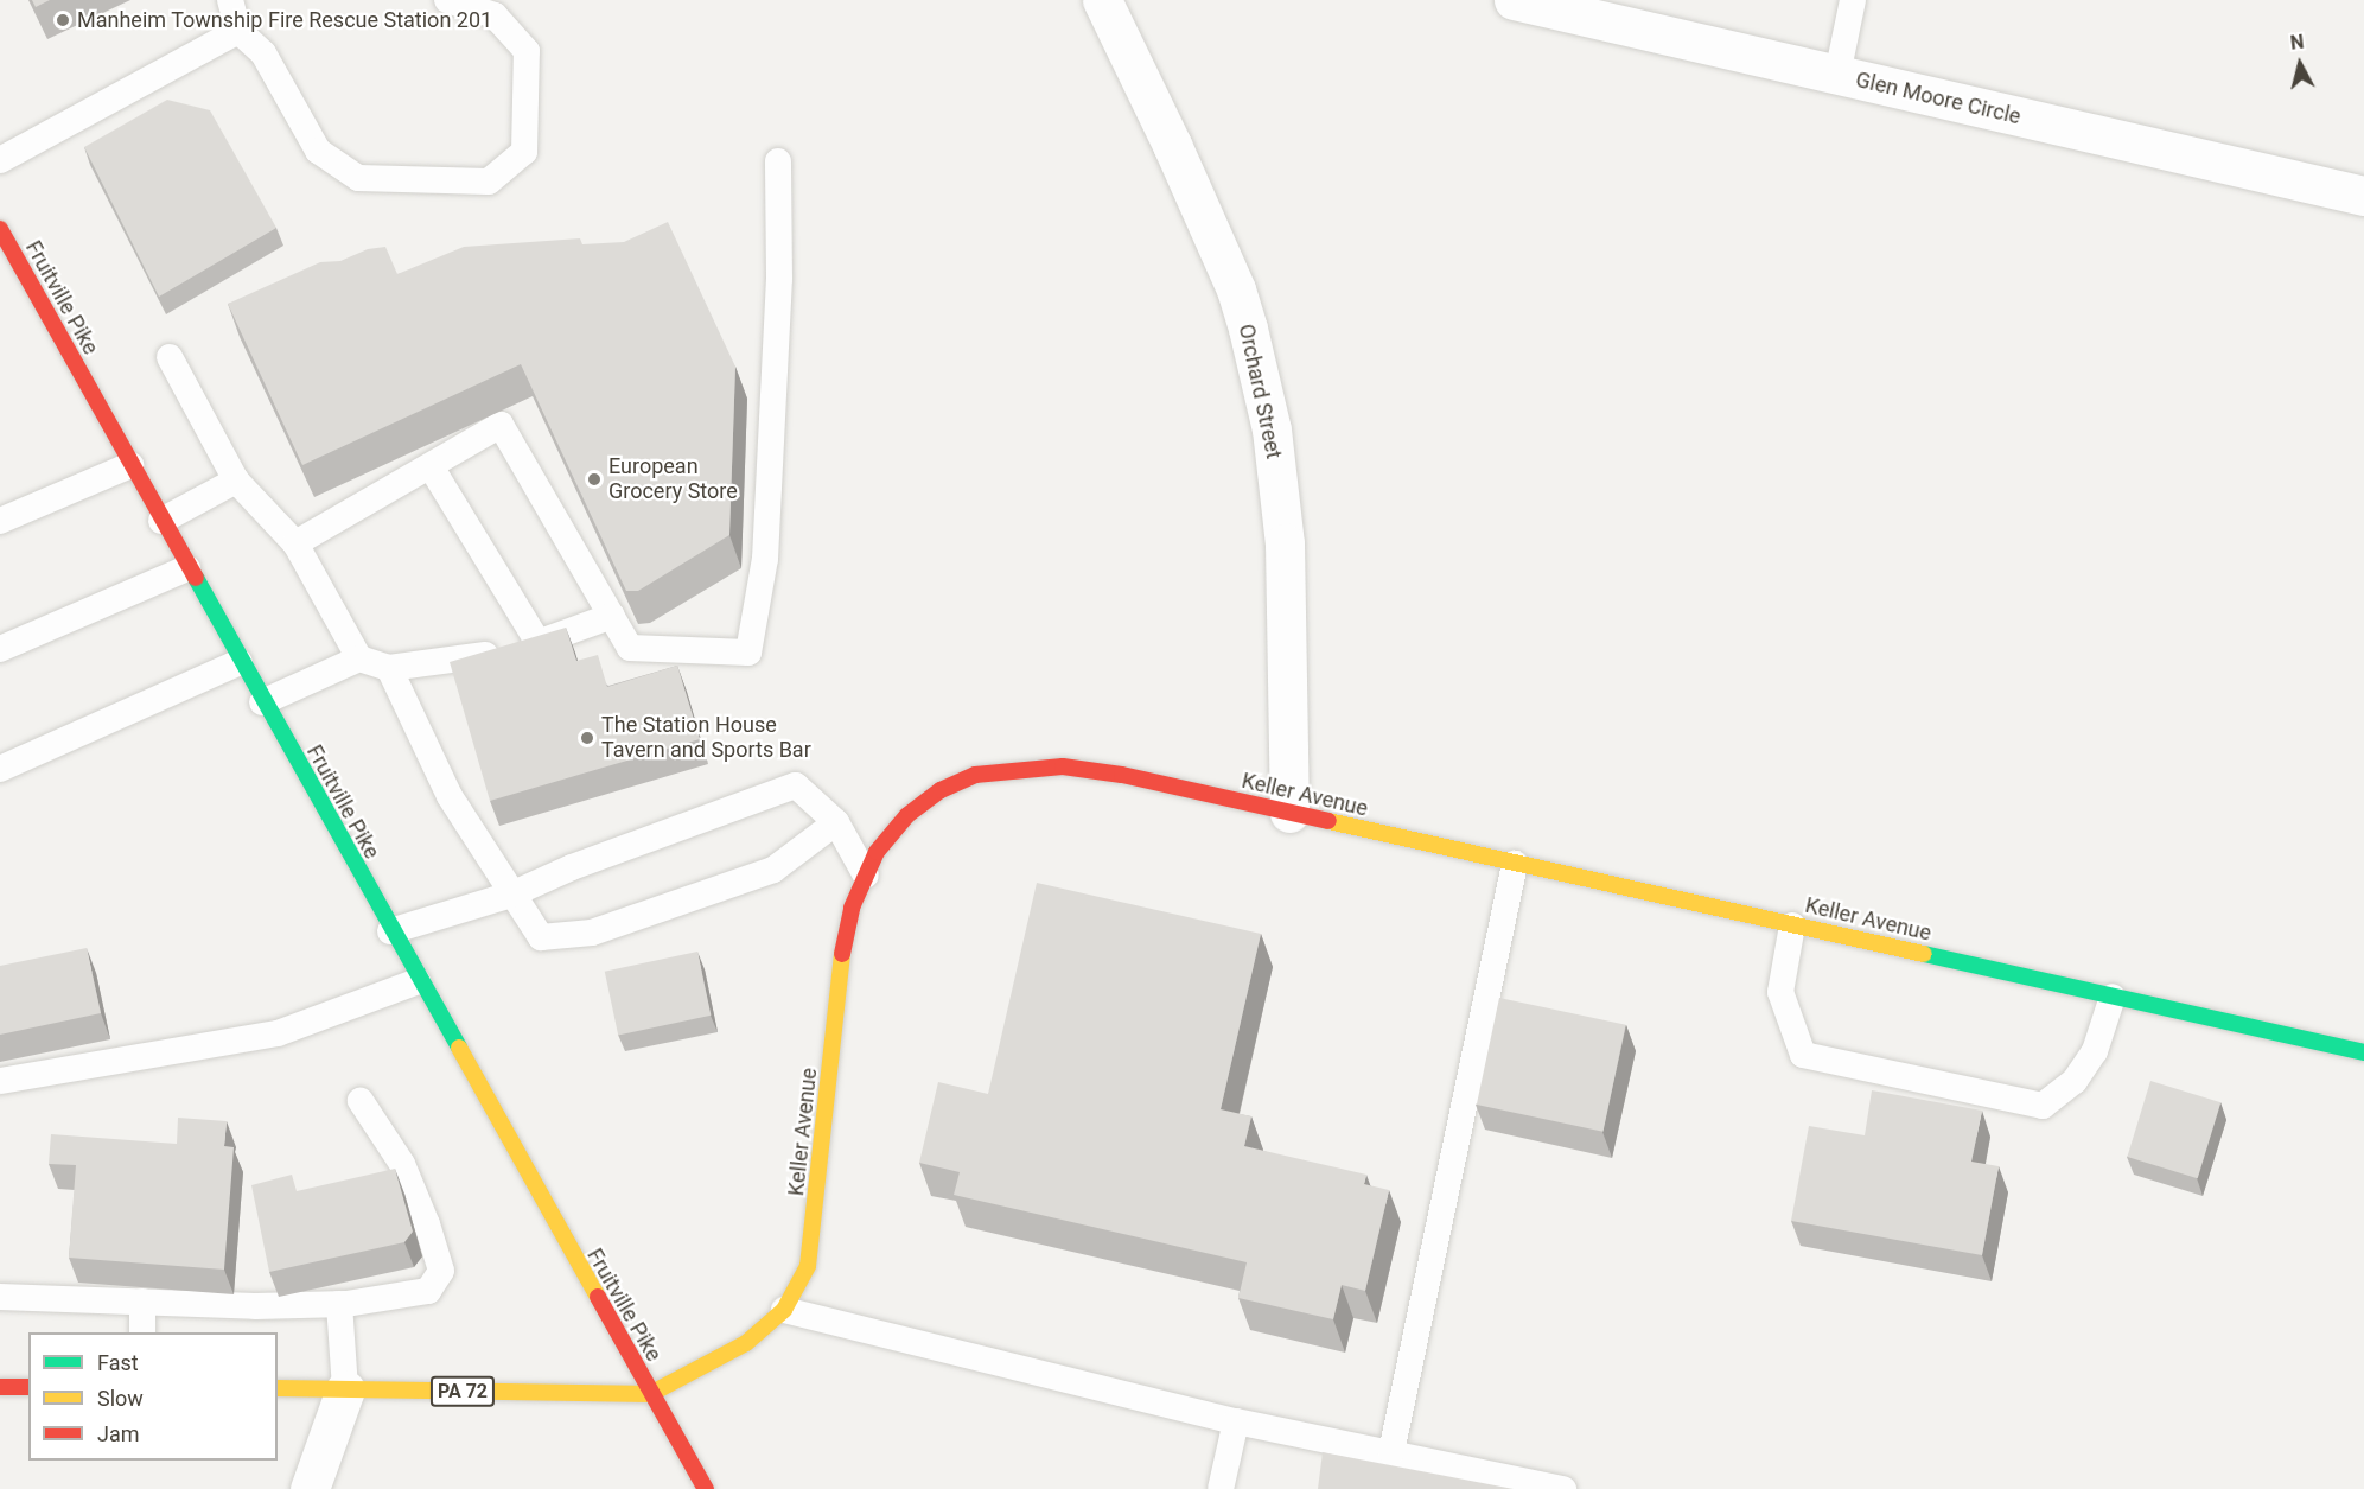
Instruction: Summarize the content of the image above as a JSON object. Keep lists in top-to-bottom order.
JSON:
{
  "streets": {
    "main road": ["Fruitville Pike", "Keller Avenue", "PA 72"],
    "street": ["Glen Moore Circle", "Orchard Street"]
  },
  "crossings": [
    ["Fruitville Pike", "Keller Avenue"],
    ["Fruitville Pike", "PA 72"],
    ["Orchard Street", "Keller Avenue"],
    ["Keller Avenue", "PA 72"]
  ],
  "places": ["Manheim Township Fire Rescue Station 201", "European Grocery Store", "The Station House Tavern and Sports Bar"],
  "legend": ["Fast", "Slow", "Jam"],
  "north": "top"
}
